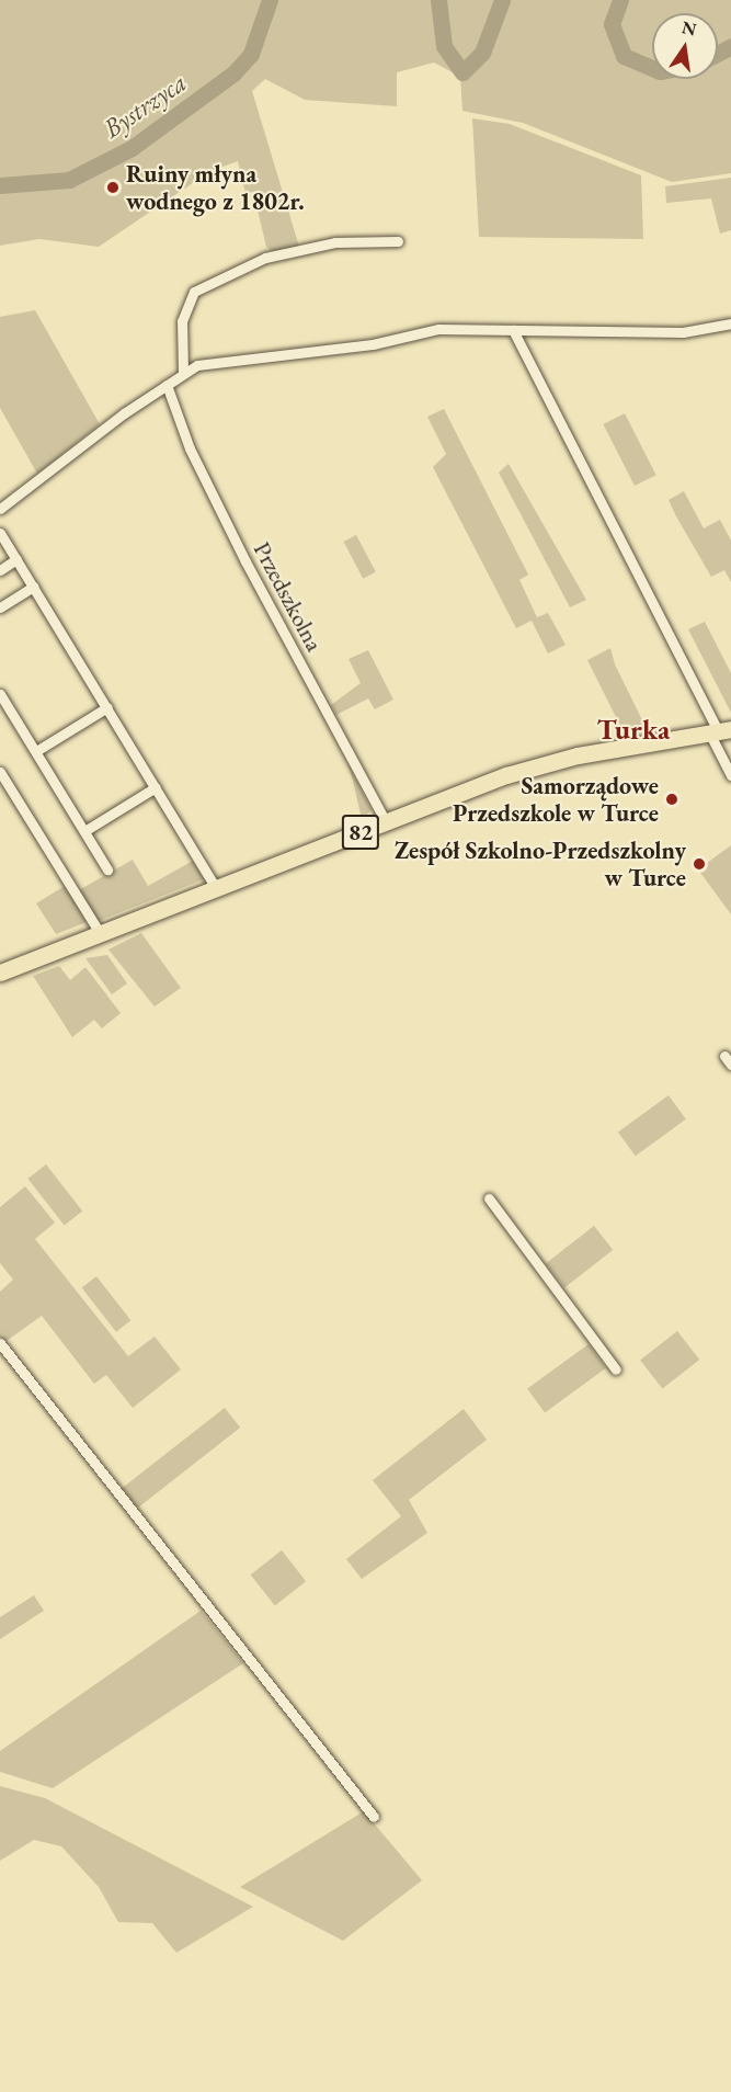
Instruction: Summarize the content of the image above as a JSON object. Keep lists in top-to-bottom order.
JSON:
{
  "streets": {
    "main road": ["82"],
    "street": ["Przedszkolna"]
  },
  "crossings": [
    ["Przedszkolna", "82"]
  ],
  "districts": ["Turka"],
  "water": ["Bystrzyca"],
  "places": ["Ruiny młyna wodnego z 1802r.", "Samorządowe Przedszkole w Turce", "Zespół Szkolno-Przedszkolny w Turce"],
  "north": "top"
}
